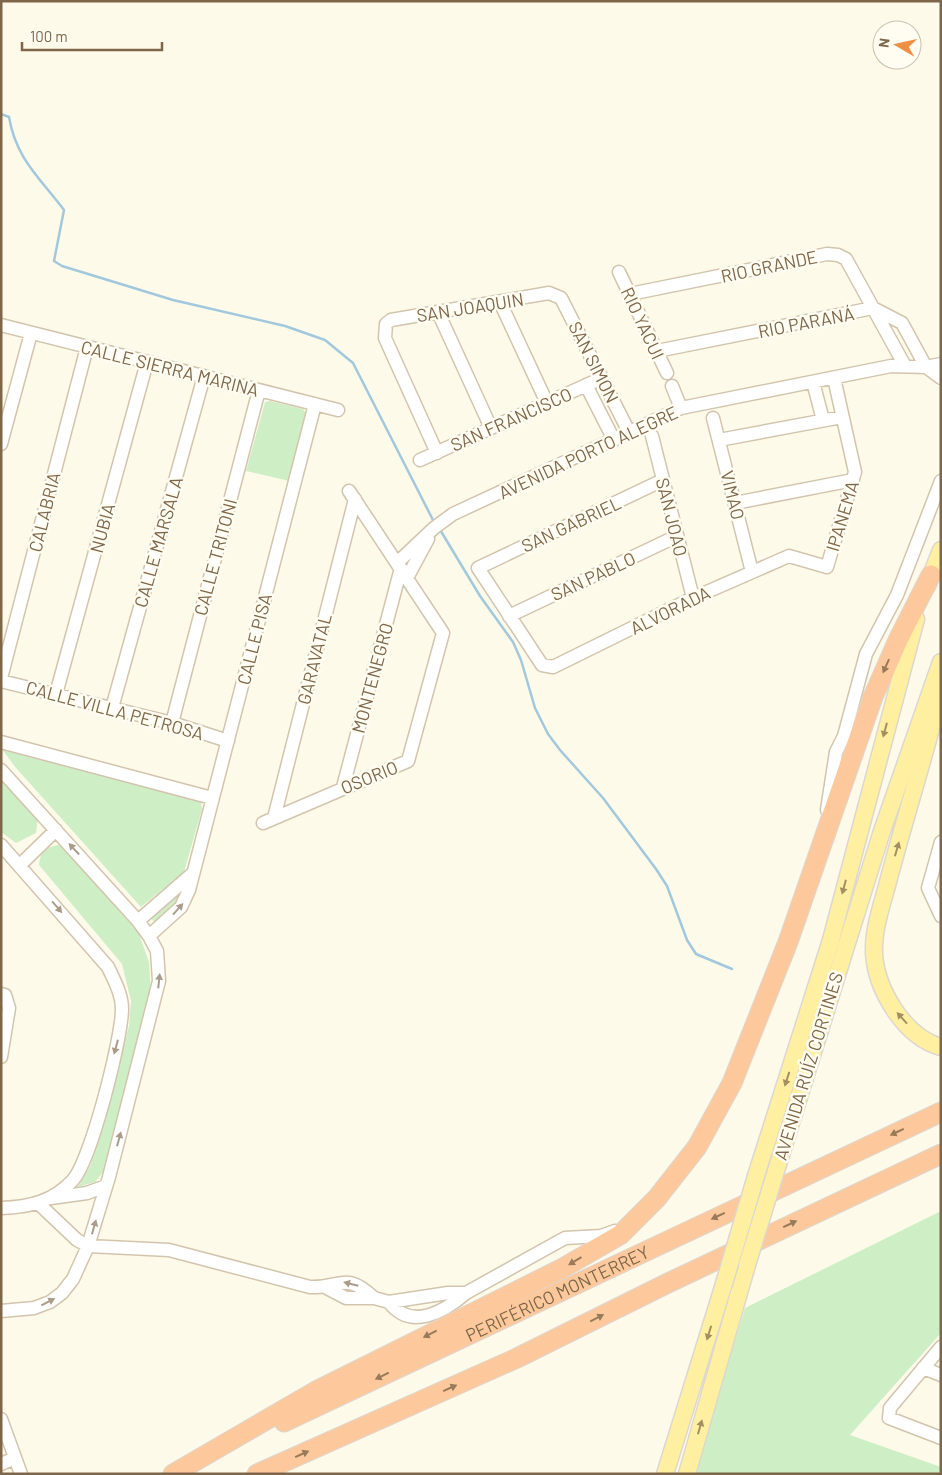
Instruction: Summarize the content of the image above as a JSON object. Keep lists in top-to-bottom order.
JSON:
{
  "streets": {
    "highway": ["PERIFÉRICO MONTERREY"],
    "main road": ["AVENIDA RUÍZ CORTINES"],
    "street": [
      "RIO GRANDE",
      "SAN JOAQUIN",
      "RIO PARANÁ",
      "RIO YACUI",
      "SAN SIMON",
      "CALLE SIERRA MARINA",
      "SAN FRANCISCO",
      "AVENIDA PORTO ALEGRE",
      "VIMAO",
      "CALABRIA",
      "IPANEMA",
      "SAN JOAO",
      "SAN GABRIEL",
      "NUBIA",
      "CALLE MARSALA",
      "CALLE TRITONI",
      "SAN PABLO",
      "ALVORADA",
      "CALLE PISA",
      "GARAVATAL",
      "MONTENEGRO",
      "CALLE VILLA PETROSA",
      "OSORIO"
    ]
  },
  "crossings": [
    ["RIO GRANDE", "RIO PARANÁ"],
    ["RIO GRANDE", "RIO YACUI"],
    ["RIO GRANDE", "AVENIDA PORTO ALEGRE"],
    ["SAN JOAQUIN", "SAN SIMON"],
    ["SAN JOAQUIN", "SAN FRANCISCO"],
    ["RIO PARANÁ", "RIO YACUI"],
    ["RIO PARANÁ", "AVENIDA PORTO ALEGRE"],
    ["SAN SIMON", "SAN FRANCISCO"],
    ["SAN SIMON", "AVENIDA PORTO ALEGRE"],
    ["CALLE SIERRA MARINA", "CALABRIA"],
    ["CALLE SIERRA MARINA", "NUBIA"],
    ["CALLE SIERRA MARINA", "CALLE MARSALA"],
    ["CALLE SIERRA MARINA", "CALLE TRITONI"],
    ["CALLE SIERRA MARINA", "CALLE PISA"],
    ["AVENIDA PORTO ALEGRE", "IPANEMA"],
    ["AVENIDA PORTO ALEGRE", "GARAVATAL"],
    ["AVENIDA PORTO ALEGRE", "MONTENEGRO"],
    ["AVENIDA PORTO ALEGRE", "OSORIO"],
    ["VIMAO", "ALVORADA"],
    ["CALABRIA", "CALLE VILLA PETROSA"],
    ["IPANEMA", "ALVORADA"],
    ["SAN JOAO", "SAN GABRIEL"],
    ["SAN JOAO", "SAN PABLO"],
    ["SAN JOAO", "ALVORADA"],
    ["SAN GABRIEL", "SAN PABLO"],
    ["SAN GABRIEL", "ALVORADA"],
    ["NUBIA", "CALLE VILLA PETROSA"],
    ["CALLE MARSALA", "CALLE VILLA PETROSA"],
    ["CALLE TRITONI", "CALLE VILLA PETROSA"],
    ["SAN PABLO", "ALVORADA"],
    ["CALLE PISA", "CALLE VILLA PETROSA"],
    ["GARAVATAL", "MONTENEGRO"],
    ["GARAVATAL", "OSORIO"],
    ["MONTENEGRO", "OSORIO"]
  ],
  "scale_bar": "100 m",
  "north": "left"
}
